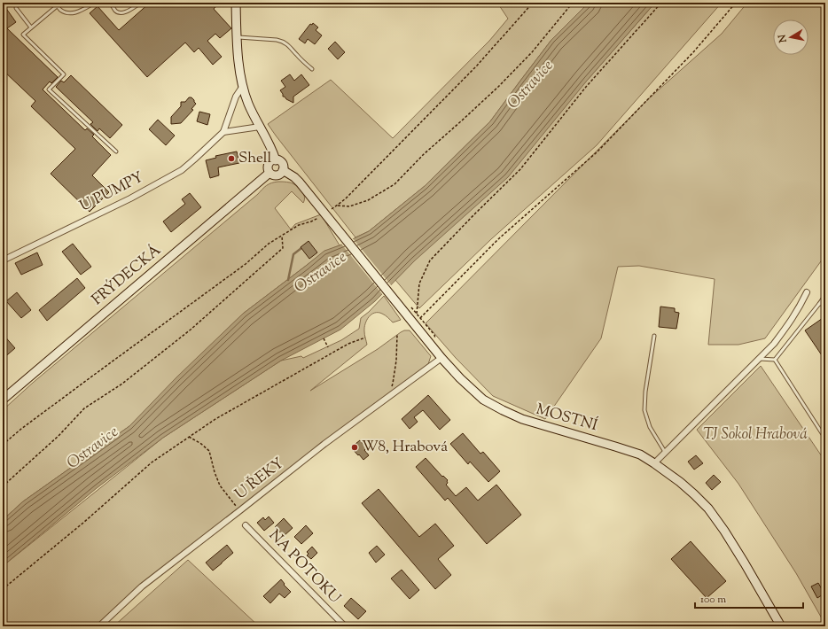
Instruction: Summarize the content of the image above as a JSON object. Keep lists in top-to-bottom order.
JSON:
{
  "streets": {
    "main road": ["FRÝDECKÁ", "MOSTNÍ"],
    "street": ["U PUMPY", "U ŘEKY", "NA POTOKU"]
  },
  "crossings": [
    ["FRÝDECKÁ", "MOSTNÍ"],
    ["MOSTNÍ", "U ŘEKY"]
  ],
  "water": ["Ostravice"],
  "parks": ["TJ Sokol Hrabová"],
  "places": ["Shell", "W8, Hrabová"],
  "scale_bar": "100 m",
  "north": "left"
}
